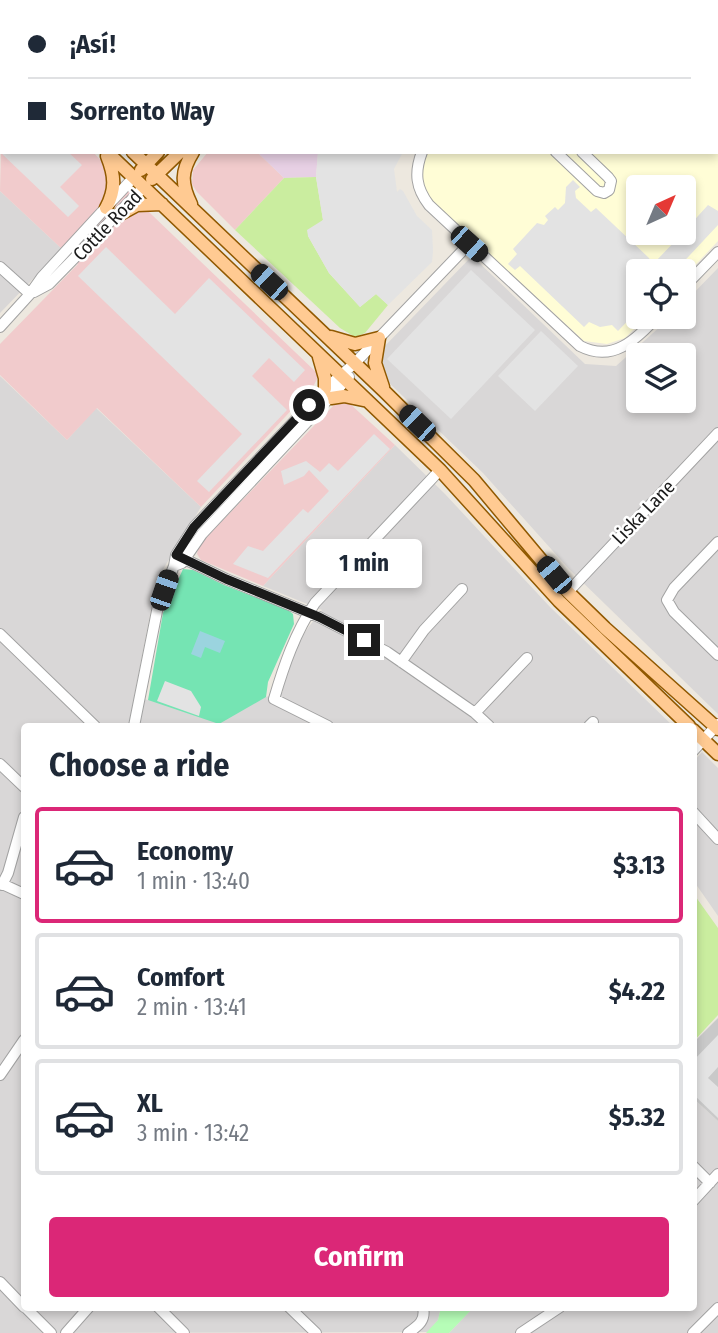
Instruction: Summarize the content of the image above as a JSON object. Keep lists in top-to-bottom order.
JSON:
{
  "streets": {
    "main road": ["Cottle Road"],
    "street": ["Liska Lane"]
  },
  "north": "top right",
  "page": {
    "banner": ["¡Así!", "Sorrento Way"],
    "bubble": "1 min",
    "heading": "Choose a ride",
    "list": [
      {
        "name": "Economy",
        "note": "1 min · 13:40",
        "value": "$3.13"
      },
      {
        "name": "Comfort",
        "note": "2 min · 13:41",
        "value": "$4.22"
      },
      {
        "name": "XL",
        "note": "3 min · 13:42",
        "value": "$5.32"
      }
    ],
    "buttons": "Confirm"
  }
}
